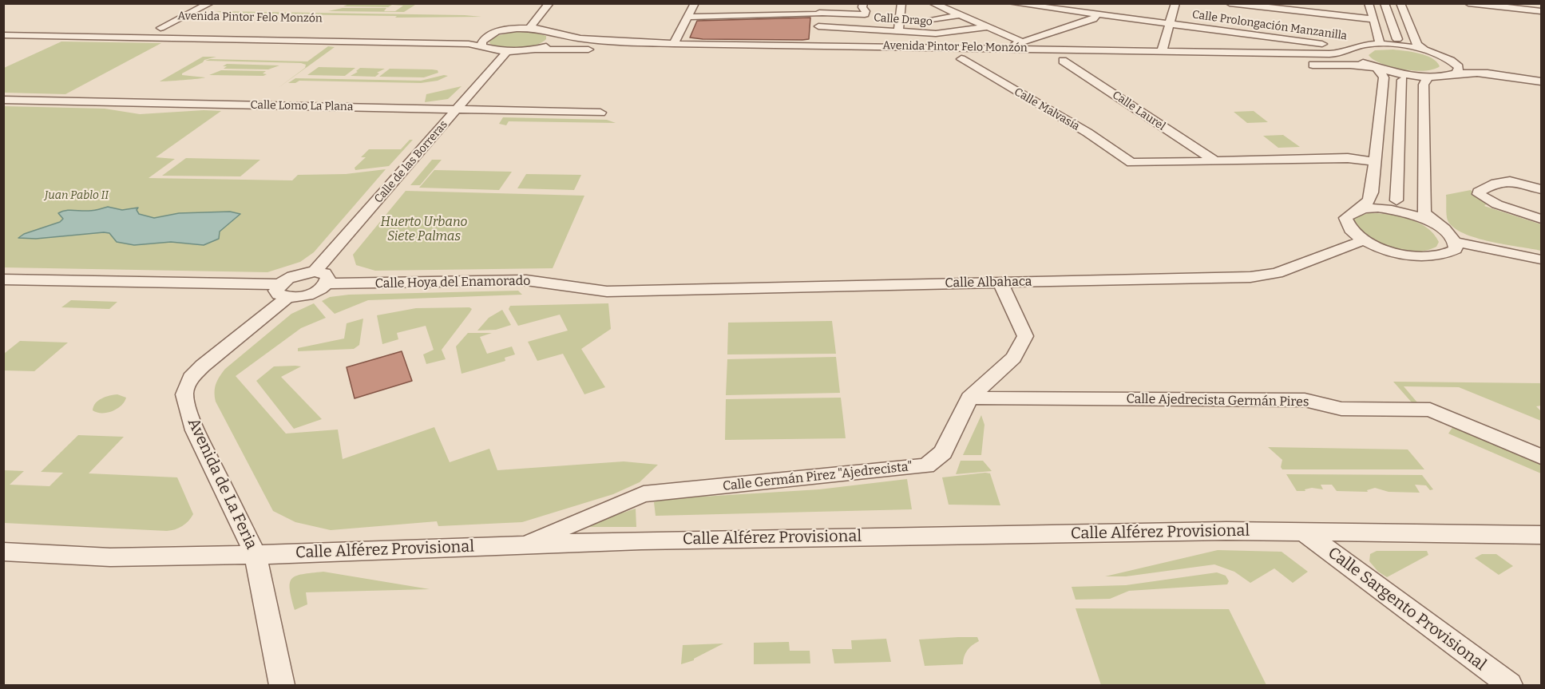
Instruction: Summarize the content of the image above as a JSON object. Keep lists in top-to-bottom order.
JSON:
{
  "streets": {
    "street": [
      "Avenida Pintor Felo Monzón",
      "Calle Drago",
      "Calle Prolongación Manzanilla",
      "Calle Lomo La Plana",
      "Calle Malvasía",
      "Calle Laurel",
      "Calle de las Borreras",
      "Calle Hoya del Enamorado",
      "Calle Albahaca",
      "Calle Ajedrecista Germán Pires",
      "Calle Germán Pirez \"Ajedrecista\"",
      "Avenida de La Feria",
      "Calle Alférez Provisional",
      "Calle Sargento Provisional"
    ]
  },
  "crossings": [
    ["Avenida Pintor Felo Monzón", "Calle Prolongación Manzanilla"],
    ["Avenida Pintor Felo Monzón", "Calle Malvasía"],
    ["Avenida Pintor Felo Monzón", "Calle de las Borreras"],
    ["Calle Lomo La Plana", "Calle de las Borreras"],
    ["Calle Malvasía", "Calle Laurel"],
    ["Calle de las Borreras", "Avenida de La Feria"],
    ["Calle Hoya del Enamorado", "Calle Albahaca"],
    ["Calle Albahaca", "Calle Germán Pirez \"Ajedrecista\""],
    ["Calle Ajedrecista Germán Pires", "Calle Germán Pirez \"Ajedrecista\""],
    ["Calle Germán Pirez \"Ajedrecista\"", "Calle Alférez Provisional"],
    ["Avenida de La Feria", "Calle Alférez Provisional"],
    ["Calle Alférez Provisional", "Calle Sargento Provisional"]
  ],
  "parks": ["Juan Pablo II", "Huerto Urbano Siete Palmas"]
}
